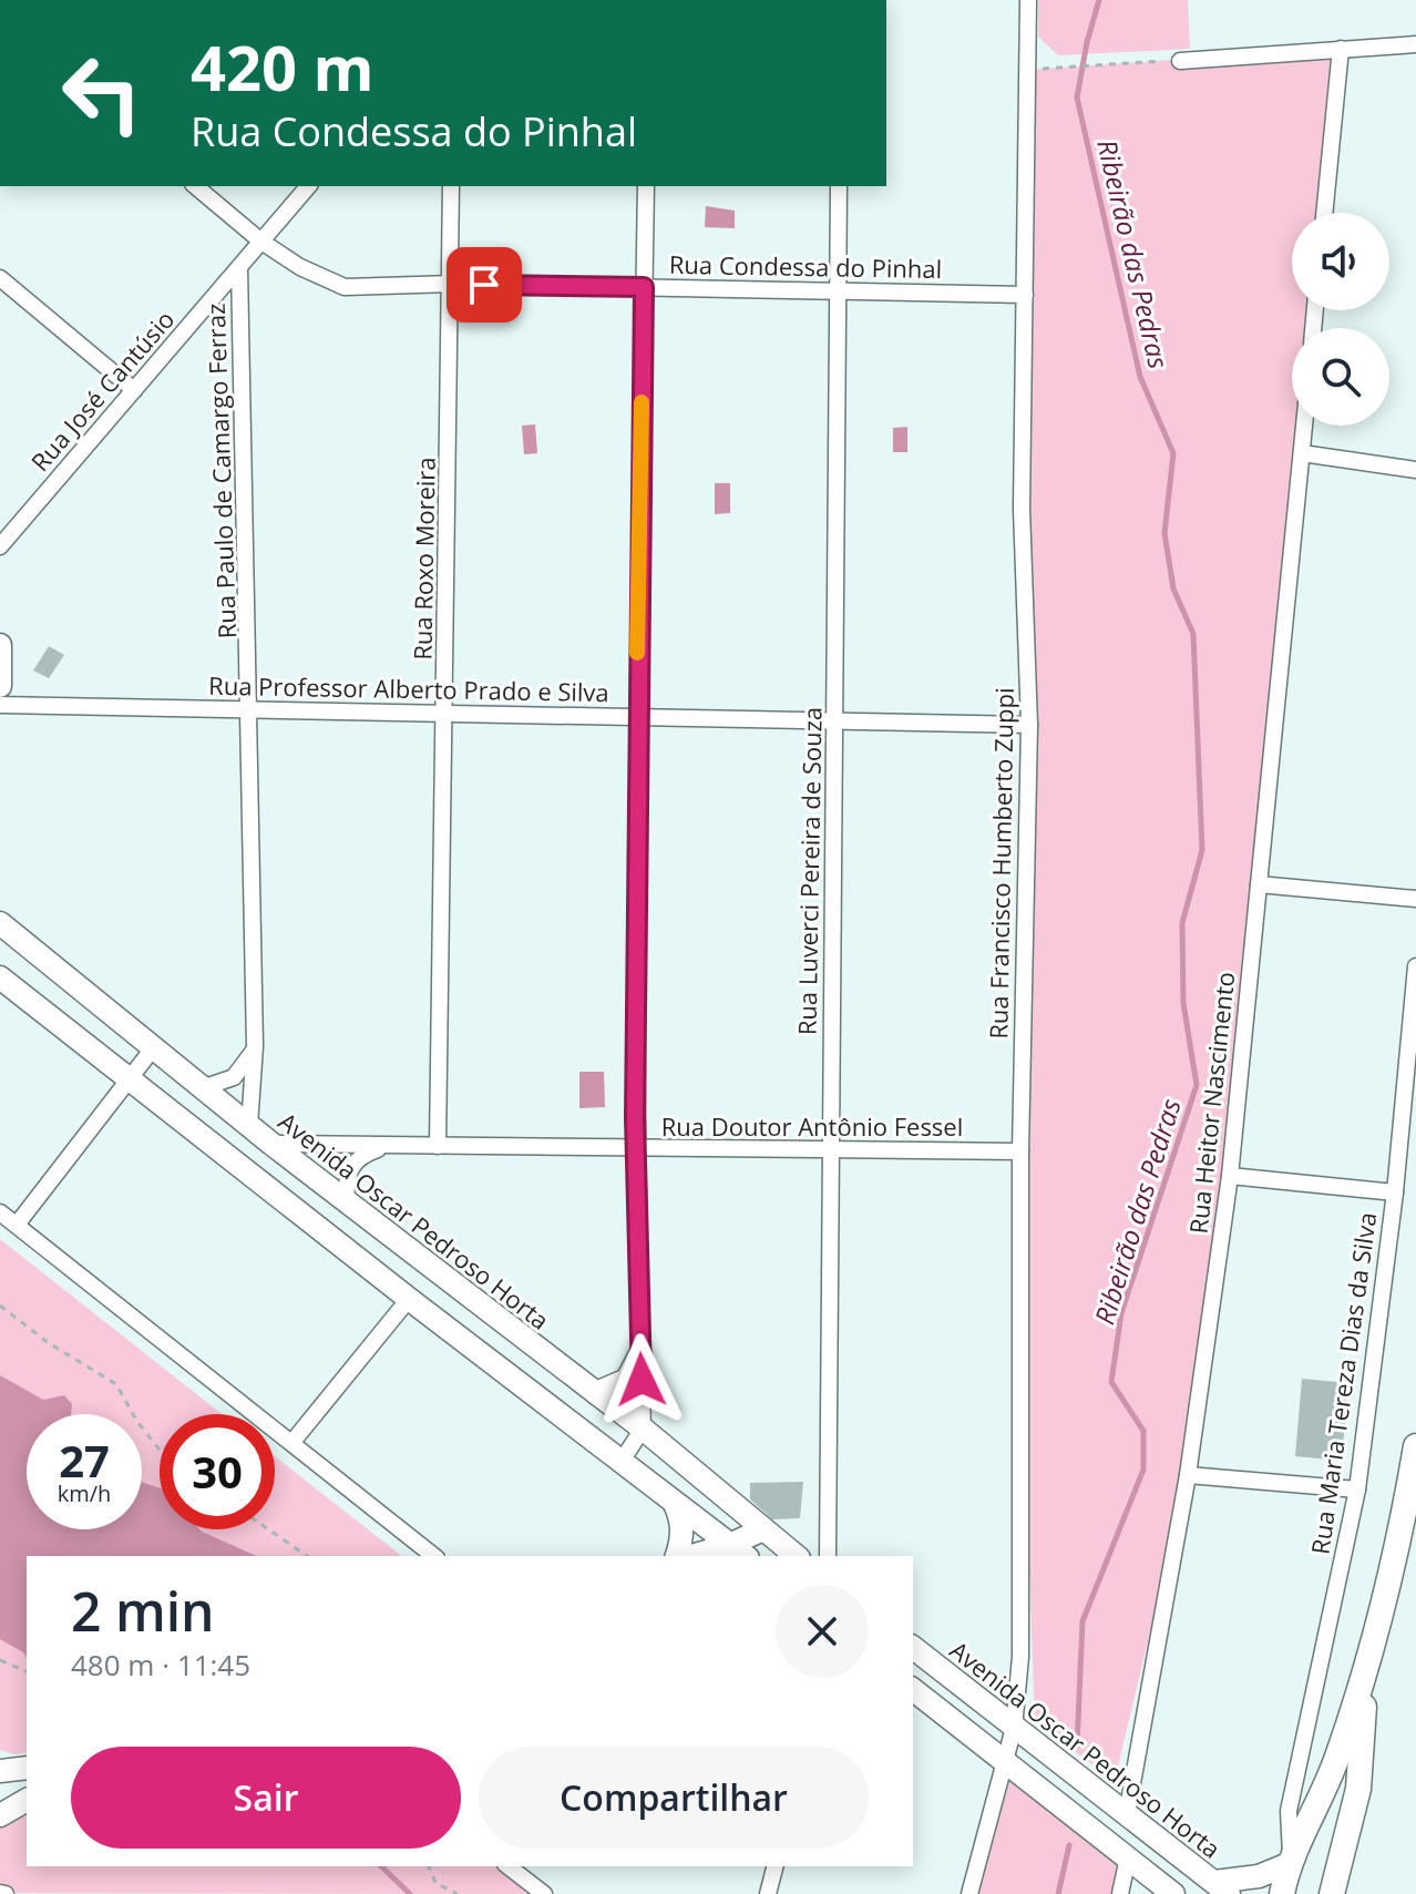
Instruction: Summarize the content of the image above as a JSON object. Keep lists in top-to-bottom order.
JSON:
{
  "streets": {
    "main road": ["Avenida Oscar Pedroso Horta"],
    "street": [
      "Rua Condessa do Pinhal",
      "Rua José Cantúsio",
      "Rua Paulo de Camargo Ferraz",
      "Rua Roxo Moreira",
      "Rua Professor Alberto Prado e Silva",
      "Rua Francisco Humberto Zuppi",
      "Rua Luverci Pereira de Souza",
      "Rua Heitor Nascimento",
      "Rua Doutor Antônio Fessel",
      "Rua Maria Tereza Dias da Silva"
    ]
  },
  "crossings": [
    ["Rua Condessa do Pinhal", "Rua José Cantúsio"],
    ["Rua Condessa do Pinhal", "Rua Roxo Moreira"],
    ["Rua Condessa do Pinhal", "Rua Francisco Humberto Zuppi"],
    ["Rua Condessa do Pinhal", "Rua Luverci Pereira de Souza"],
    ["Rua José Cantúsio", "Rua Paulo de Camargo Ferraz"],
    ["Rua Paulo de Camargo Ferraz", "Rua Professor Alberto Prado e Silva"],
    ["Rua Paulo de Camargo Ferraz", "Avenida Oscar Pedroso Horta"],
    ["Rua Roxo Moreira", "Rua Professor Alberto Prado e Silva"],
    ["Rua Roxo Moreira", "Rua Doutor Antônio Fessel"],
    ["Rua Professor Alberto Prado e Silva", "Rua Francisco Humberto Zuppi"],
    ["Rua Professor Alberto Prado e Silva", "Rua Luverci Pereira de Souza"],
    ["Rua Francisco Humberto Zuppi", "Rua Doutor Antônio Fessel"],
    ["Rua Francisco Humberto Zuppi", "Avenida Oscar Pedroso Horta"],
    ["Rua Luverci Pereira de Souza", "Rua Doutor Antônio Fessel"],
    ["Rua Heitor Nascimento", "Avenida Oscar Pedroso Horta"],
    ["Rua Doutor Antônio Fessel", "Avenida Oscar Pedroso Horta"]
  ],
  "water": ["Ribeirão das Pedras"],
  "page": {
    "turn": ["420 m", "Rua Condessa do Pinhal"],
    "speed": "27 km/h",
    "limit": "30",
    "heading": ["2 min", "480 m · 11:45"],
    "buttons": ["Sair", "Compartilhar"]
  }
}
